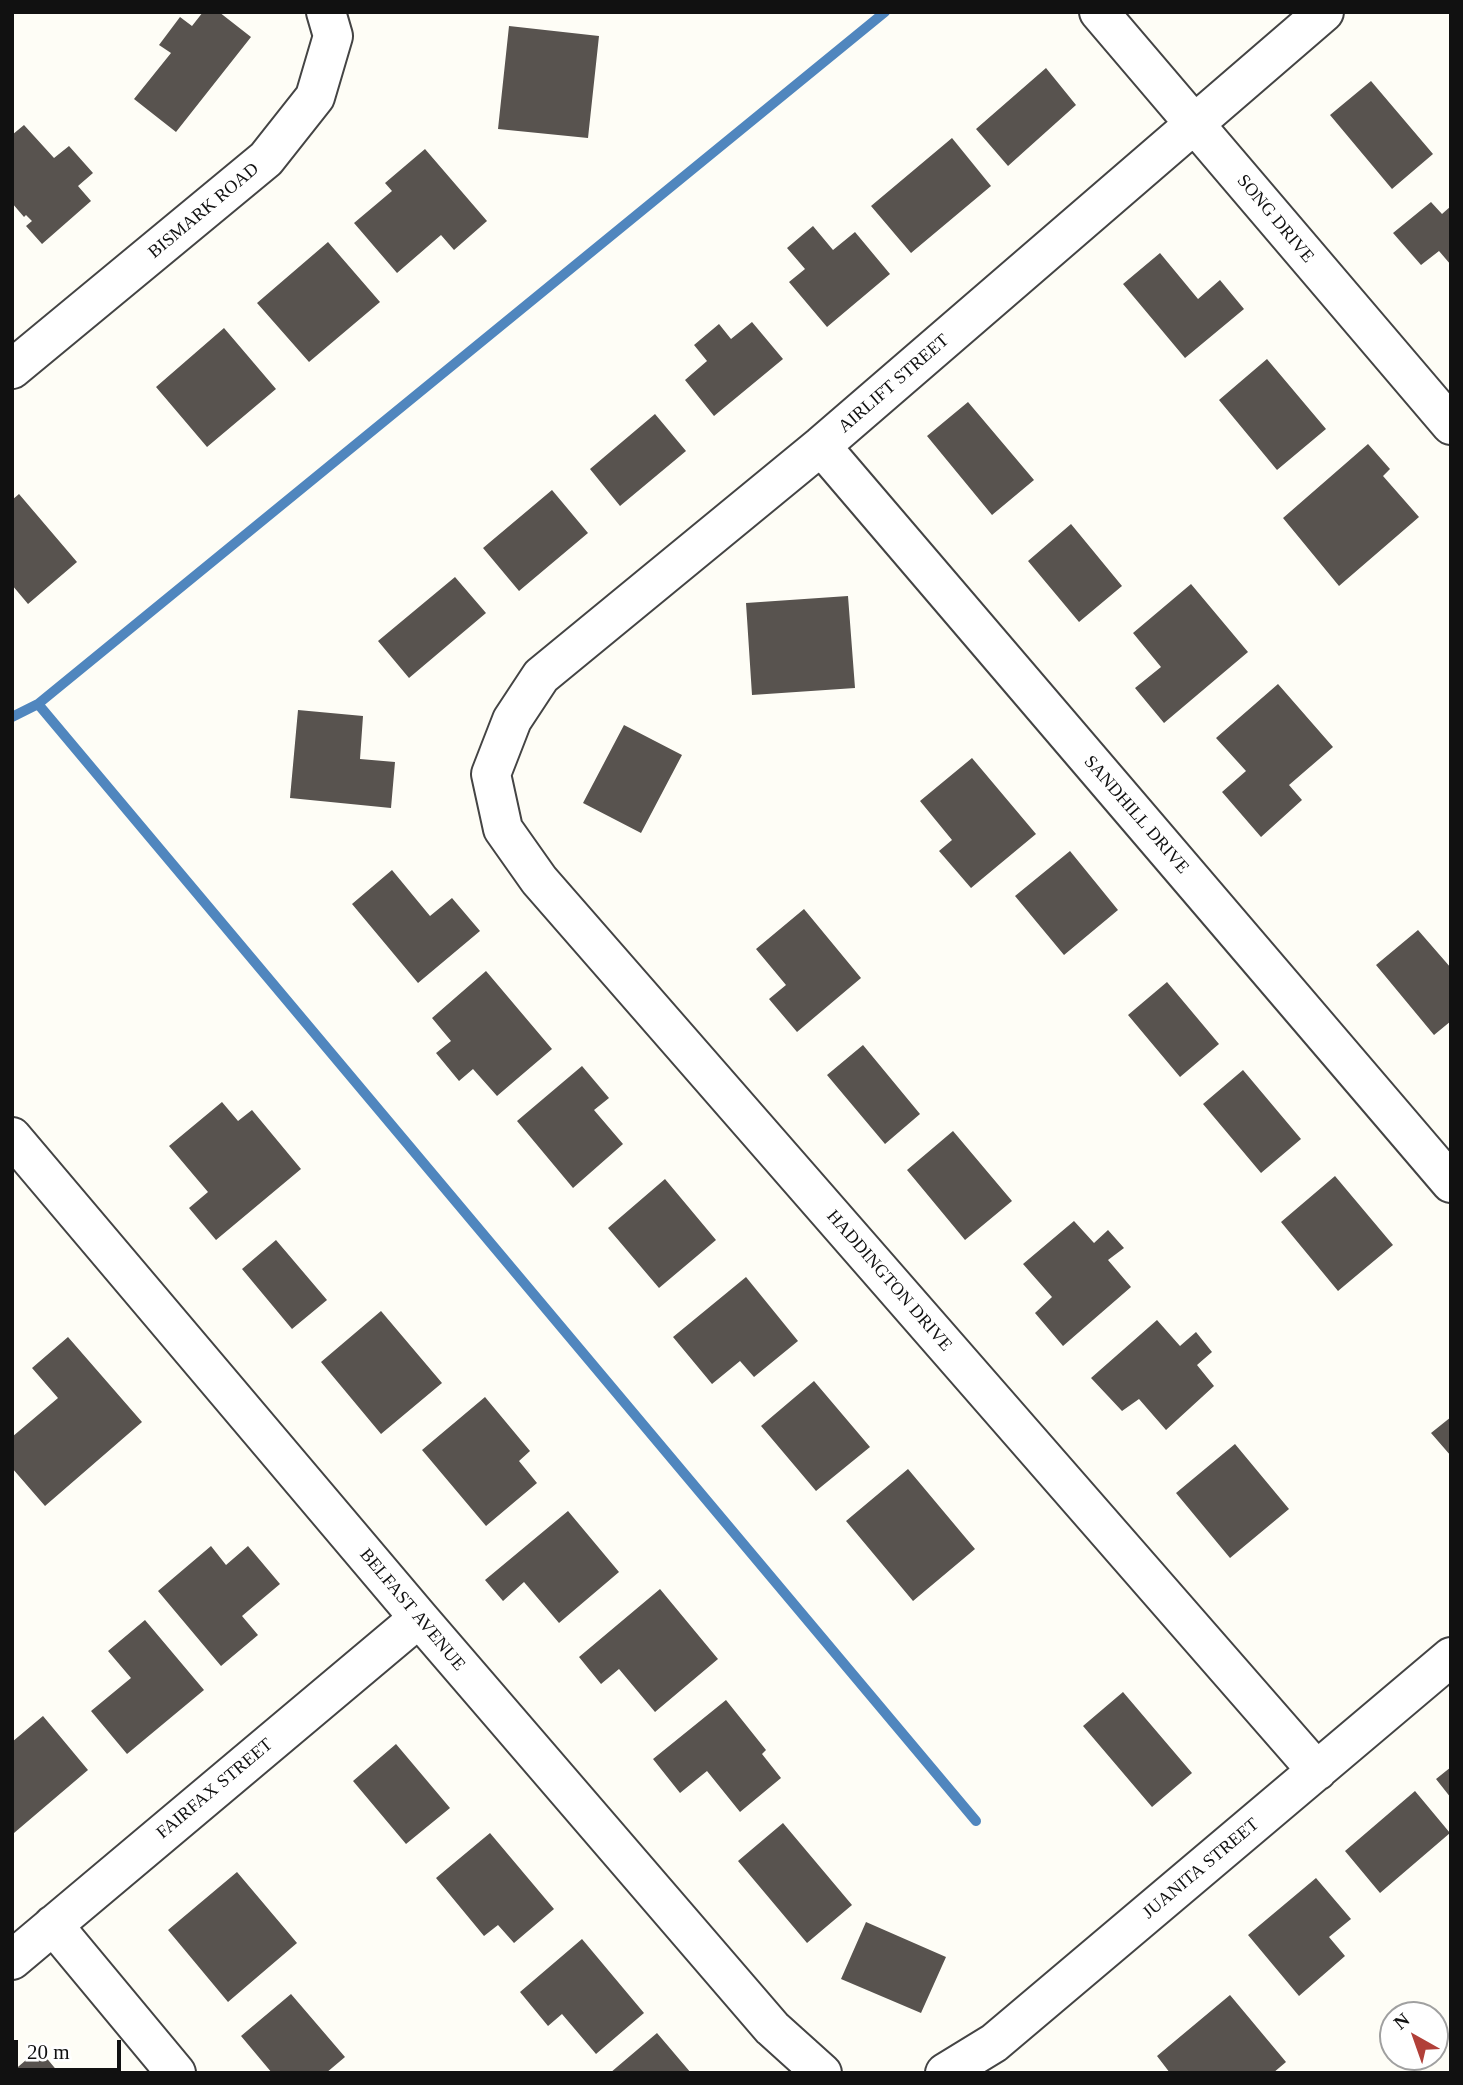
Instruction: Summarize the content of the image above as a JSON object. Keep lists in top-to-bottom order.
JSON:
{
  "streets": {
    "street": [
      "BISMARK ROAD",
      "SONG DRIVE",
      "AIRLIFT STREET",
      "SANDHILL DRIVE",
      "HADDINGTON DRIVE",
      "BELFAST AVENUE",
      "FAIRFAX STREET",
      "JUANITA STREET"
    ]
  },
  "crossings": [
    ["SONG DRIVE", "AIRLIFT STREET"],
    ["AIRLIFT STREET", "SANDHILL DRIVE"],
    ["AIRLIFT STREET", "HADDINGTON DRIVE"],
    ["HADDINGTON DRIVE", "JUANITA STREET"],
    ["BELFAST AVENUE", "FAIRFAX STREET"]
  ],
  "scale_bar": "20 m",
  "north": "top left"
}
